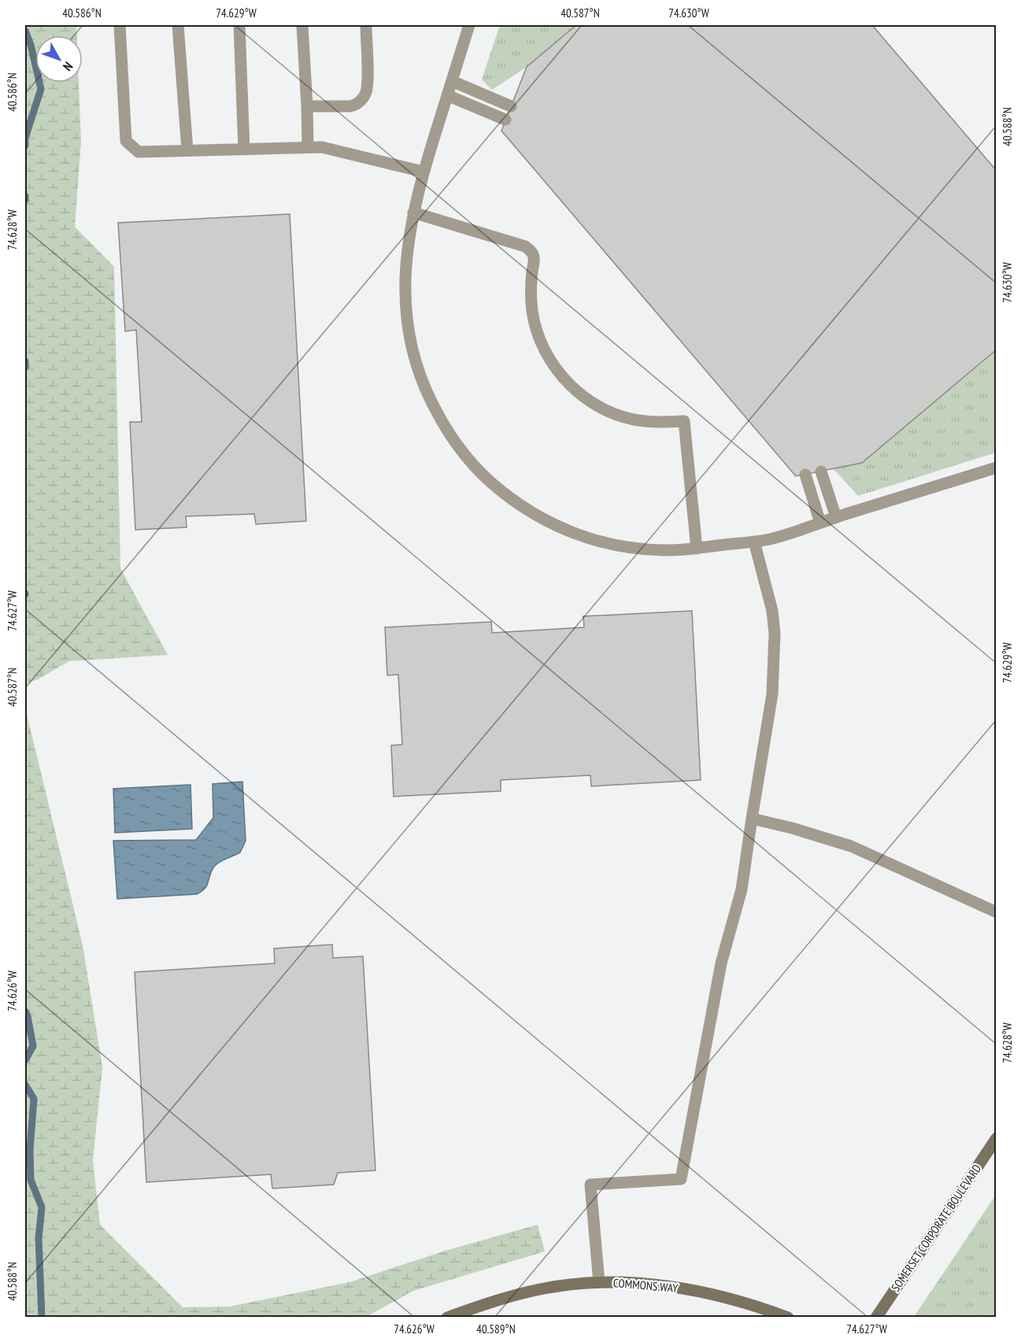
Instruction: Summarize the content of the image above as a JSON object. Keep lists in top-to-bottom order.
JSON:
{
  "streets": {
    "street": ["SOMERSET CORPORATE BOULEVARD", "COMMONS WAY"]
  },
  "north": "bottom right",
  "coordinates": [
    "40.586°N",
    "74.629°W",
    "40.587°N",
    "74.630°W",
    "40.588°N",
    "74.628°W",
    "74.627°W",
    "74.626°W",
    "40.589°N"
  ]
}
